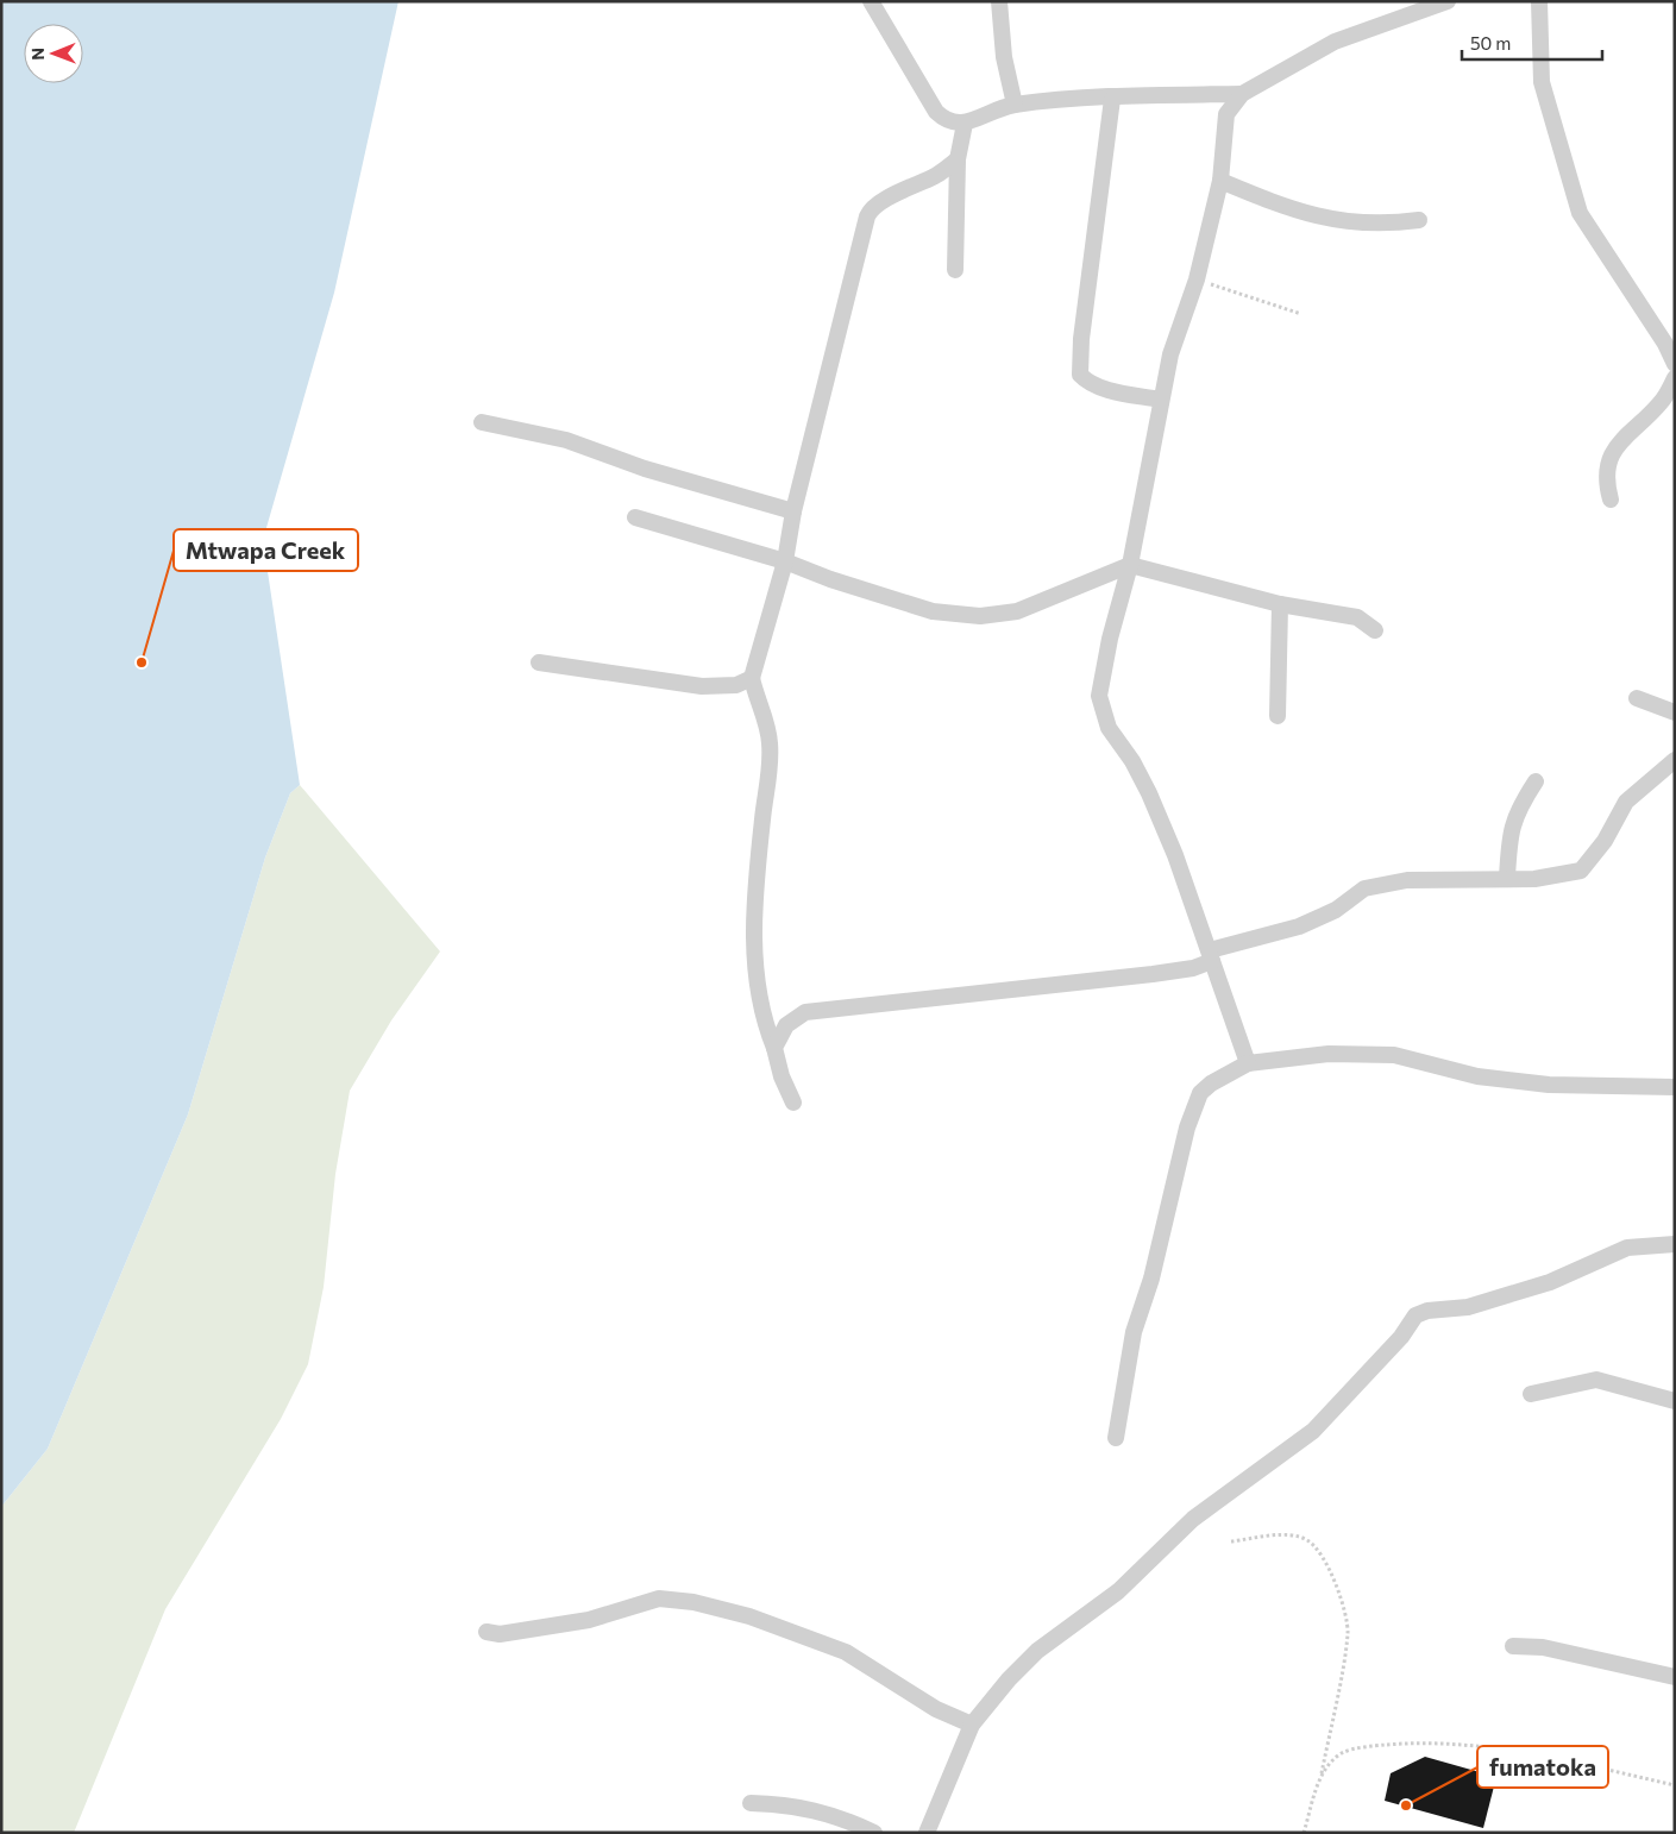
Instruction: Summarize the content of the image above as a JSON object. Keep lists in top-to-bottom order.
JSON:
{
  "places": ["Mtwapa Creek", "fumatoka"],
  "scale_bar": "50 m",
  "north": "left"
}
